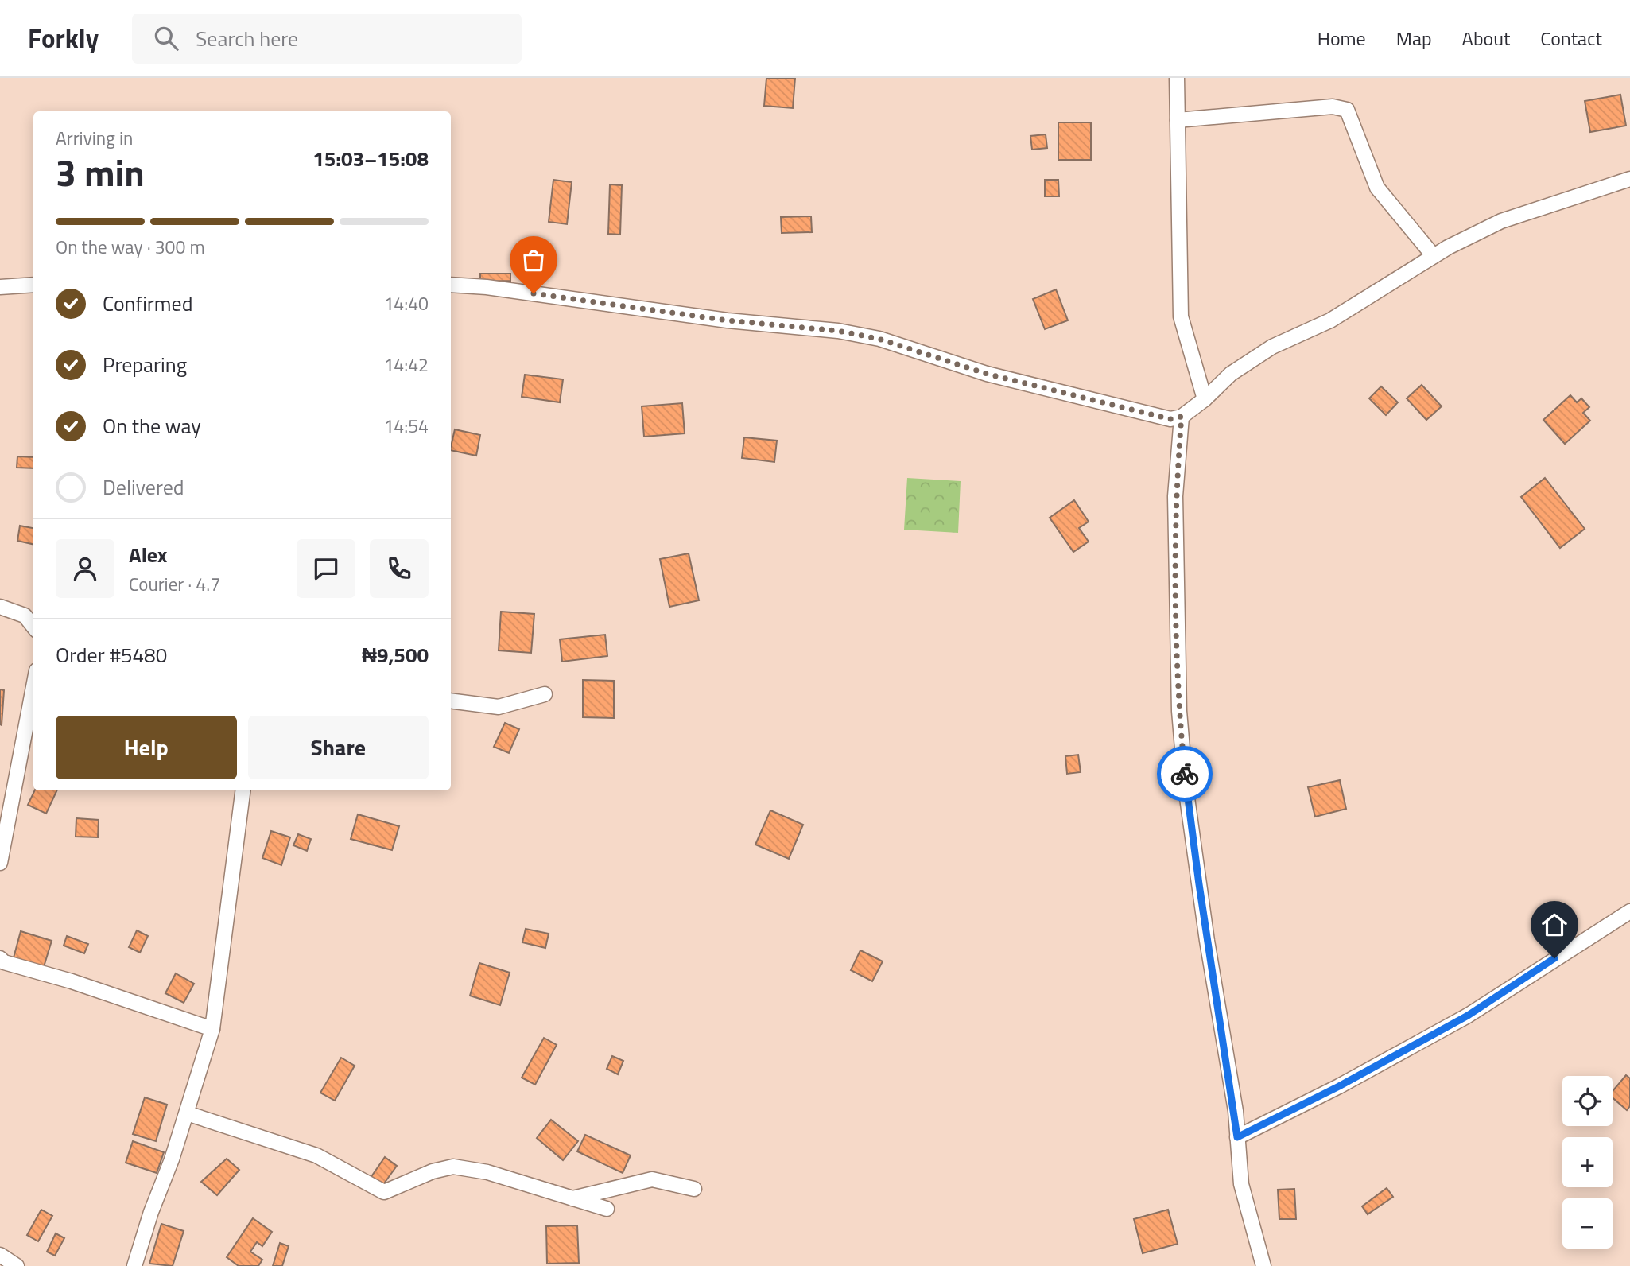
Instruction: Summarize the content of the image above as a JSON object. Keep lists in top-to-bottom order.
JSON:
{
  "page": {
    "header": "Forkly",
    "search": "Search here",
    "nav": [
      "Home",
      "Map",
      "About",
      "Contact"
    ],
    "heading": ["3 min", "Arriving in", "15:03–15:08"],
    "panel": [
      "Alex",
      "Courier · 4.7",
      "Order #5480",
      "₦9,500"
    ],
    "bar": "On the way · 300 m",
    "list": [
      ["Confirmed", "14:40"],
      ["Preparing", "14:42"],
      ["On the way", "14:54"],
      "Delivered"
    ],
    "buttons": ["Help", "Share"],
    "map_buttons": ["+", "−"]
  }
}
